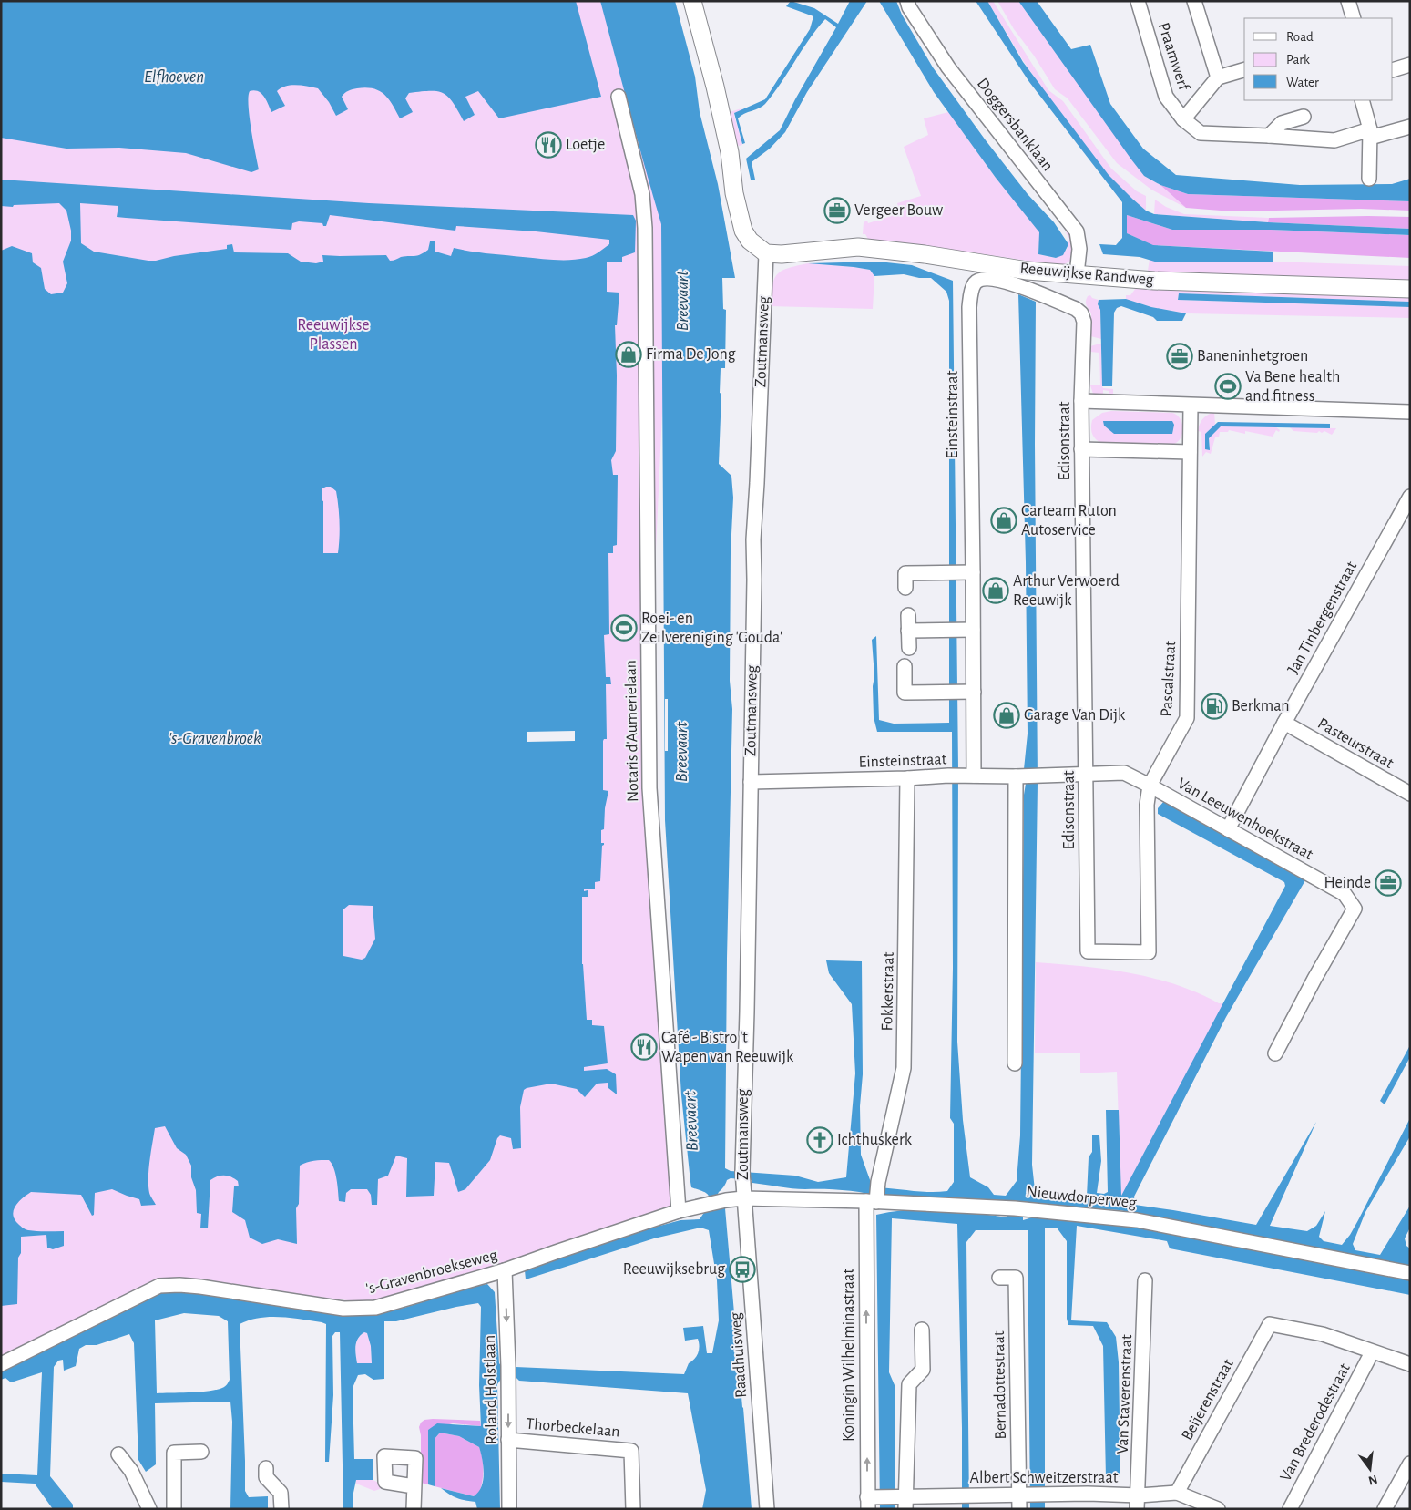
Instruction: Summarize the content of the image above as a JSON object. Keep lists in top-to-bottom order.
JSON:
{
  "streets": {
    "main road": ["Reeuwijkse Randweg"],
    "street": [
      "Praamwerf",
      "Doggersbanklaan",
      "Zoutmansweg",
      "Einsteinstraat",
      "Edisonstraat",
      "Jan Tinbergenstraat",
      "Pascalstraat",
      "Notaris d'Aumerielaan",
      "Pasteurstraat",
      "Van Leeuwenhoekstraat",
      "Fokkerstraat",
      "Nieuwdorperweg",
      "'s-Gravenbroekseweg",
      "Raadhuisweg",
      "Koningin Wilhelminastraat",
      "Bernadottestraat",
      "Roland Holstlaan",
      "Van Staverenstraat",
      "Beijerenstraat",
      "Van Brederodestraat",
      "Thorbeckelaan",
      "Albert Schweitzerstraat"
    ]
  },
  "crossings": [
    ["Doggersbanklaan", "Reeuwijkse Randweg"],
    ["Reeuwijkse Randweg", "Zoutmansweg"],
    ["Zoutmansweg", "Einsteinstraat"],
    ["Zoutmansweg", "Nieuwdorperweg"],
    ["Zoutmansweg", "'s-Gravenbroekseweg"],
    ["Zoutmansweg", "Raadhuisweg"],
    ["Einsteinstraat", "Edisonstraat"],
    ["Einsteinstraat", "Van Leeuwenhoekstraat"],
    ["Einsteinstraat", "Fokkerstraat"],
    ["Edisonstraat", "Pascalstraat"],
    ["Edisonstraat", "Van Leeuwenhoekstraat"],
    ["Jan Tinbergenstraat", "Pasteurstraat"],
    ["Jan Tinbergenstraat", "Van Leeuwenhoekstraat"],
    ["Pascalstraat", "Van Leeuwenhoekstraat"],
    ["Notaris d'Aumerielaan", "'s-Gravenbroekseweg"],
    ["Fokkerstraat", "Nieuwdorperweg"],
    ["Fokkerstraat", "Koningin Wilhelminastraat"],
    ["Nieuwdorperweg", "'s-Gravenbroekseweg"],
    ["Nieuwdorperweg", "Raadhuisweg"],
    ["Nieuwdorperweg", "Koningin Wilhelminastraat"],
    ["'s-Gravenbroekseweg", "Raadhuisweg"],
    ["'s-Gravenbroekseweg", "Roland Holstlaan"],
    ["Koningin Wilhelminastraat", "Albert Schweitzerstraat"],
    ["Bernadottestraat", "Albert Schweitzerstraat"],
    ["Roland Holstlaan", "Thorbeckelaan"],
    ["Van Staverenstraat", "Albert Schweitzerstraat"],
    ["Beijerenstraat", "Van Brederodestraat"],
    ["Beijerenstraat", "Albert Schweitzerstraat"]
  ],
  "one_way": ["Roland Holstlaan"],
  "water": ["Elfhoeven", "Breevaart", "'s-Gravenbroek"],
  "parks": ["Reeuwijkse Plassen"],
  "places": {
    "restaurant": ["Loetje", "Café - Bistro 't Wapen van Reeuwijk"],
    "office": ["Vergeer Bouw", "Baneninhetgroen", "Heinde"],
    "shop": [
      "Firma De Jong",
      "Carteam Ruton Autoservice",
      "Arthur Verwoerd Reeuwijk",
      "Garage Van Dijk"
    ],
    "sports": ["Va Bene health and fitness", "Roei- en Zeilvereniging 'Gouda'"],
    "fuel station": ["Berkman"],
    "church": ["Ichthuskerk"],
    "bus stop": ["Reeuwijksebrug"]
  },
  "legend": ["Road", "Park", "Water"],
  "north": "bottom"
}
